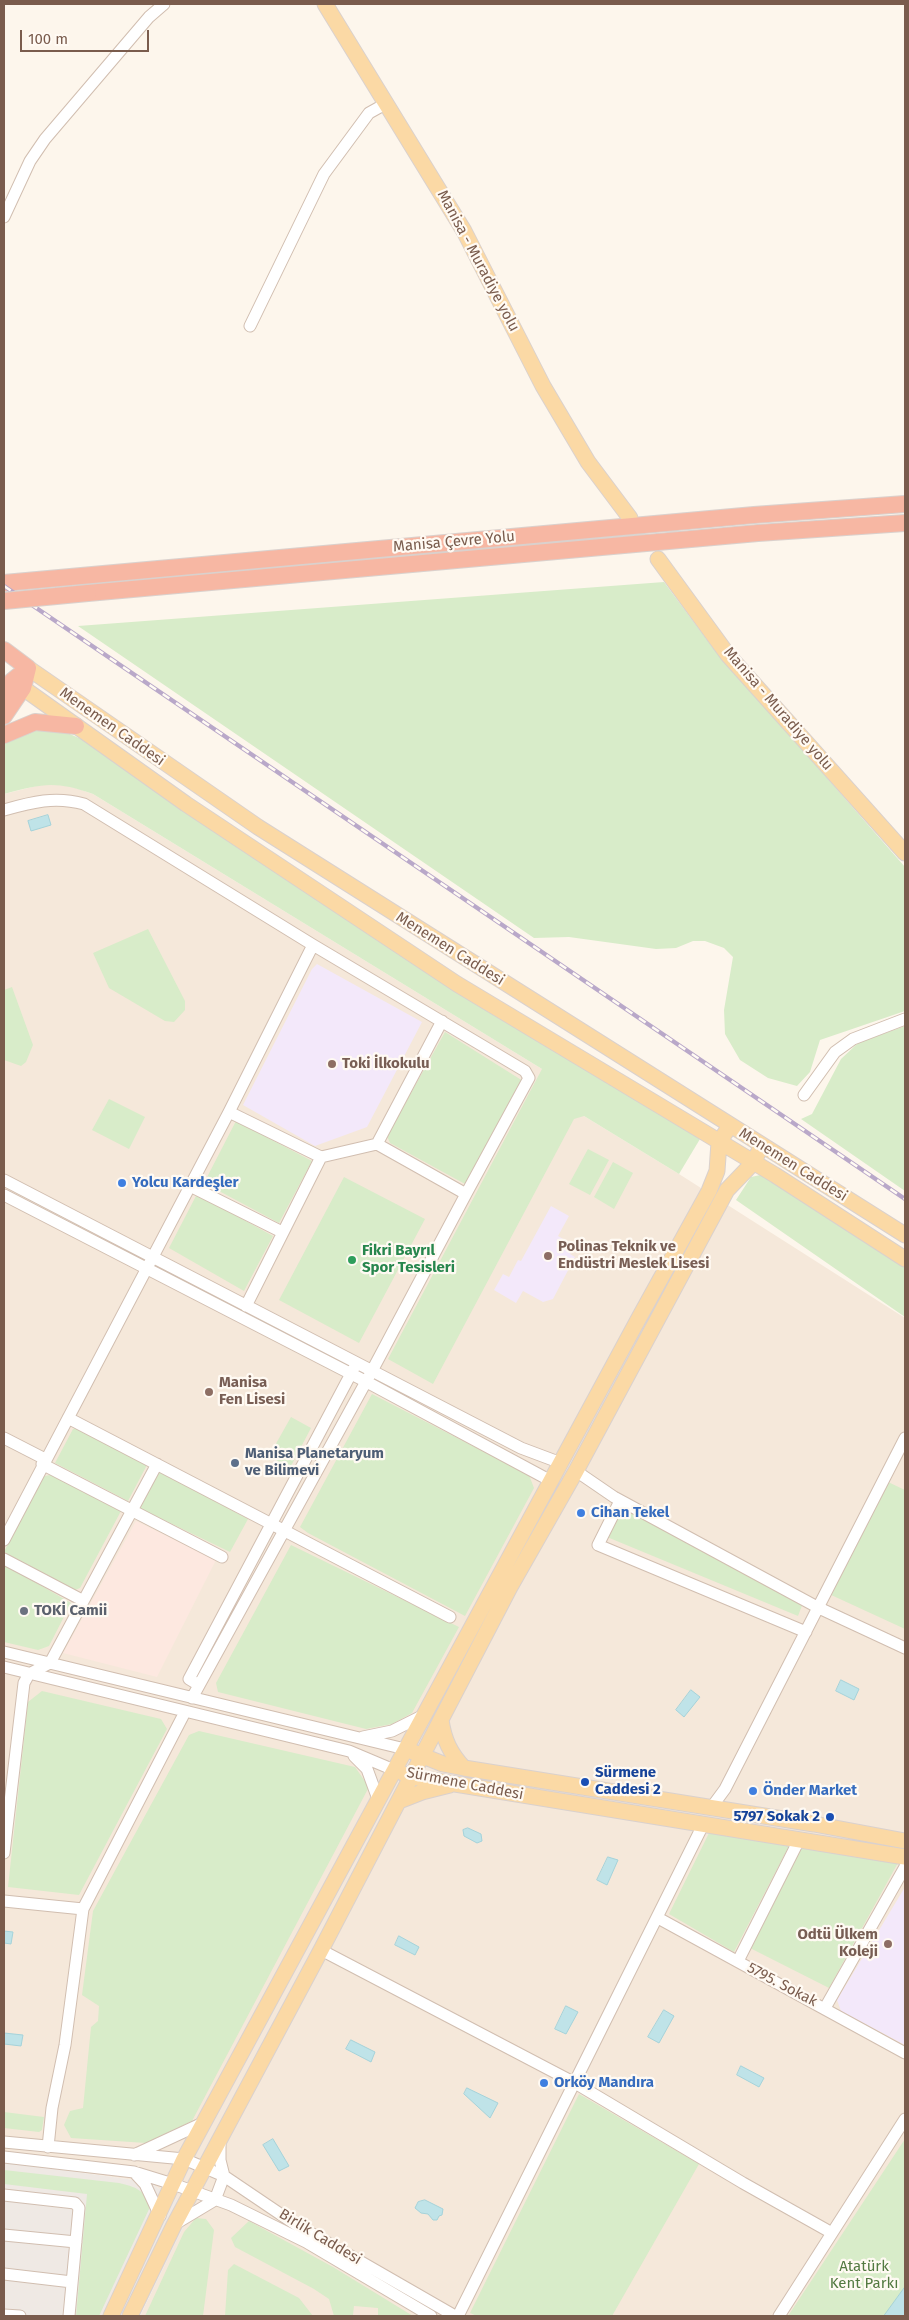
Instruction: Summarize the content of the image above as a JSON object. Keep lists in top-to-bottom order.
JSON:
{
  "streets": {
    "highway": ["Manisa Çevre Yolu", "Menemen Caddesi"],
    "main road": ["Manisa - Muradiye yolu", "Sürmene Caddesi"],
    "street": ["5795. Sokak", "Birlik Caddesi"]
  },
  "parks": ["Atatürk Kent Parkı"],
  "places": [
    "Toki İlkokulu",
    "Yolcu Kardeşler",
    "Polinas Teknik ve Endüstri Meslek Lisesi",
    "Fikri Bayrıl Spor Tesisleri",
    "Manisa Fen Lisesi",
    "Manisa Planetaryum ve Bilimevi",
    "Cihan Tekel",
    "TOKİ Camii",
    "Sürmene Caddesi 2",
    "Önder Market",
    "5797 Sokak 2",
    "Odtü Ülkem Koleji",
    "Orköy Mandıra"
  ],
  "scale_bar": "100 m"
}
